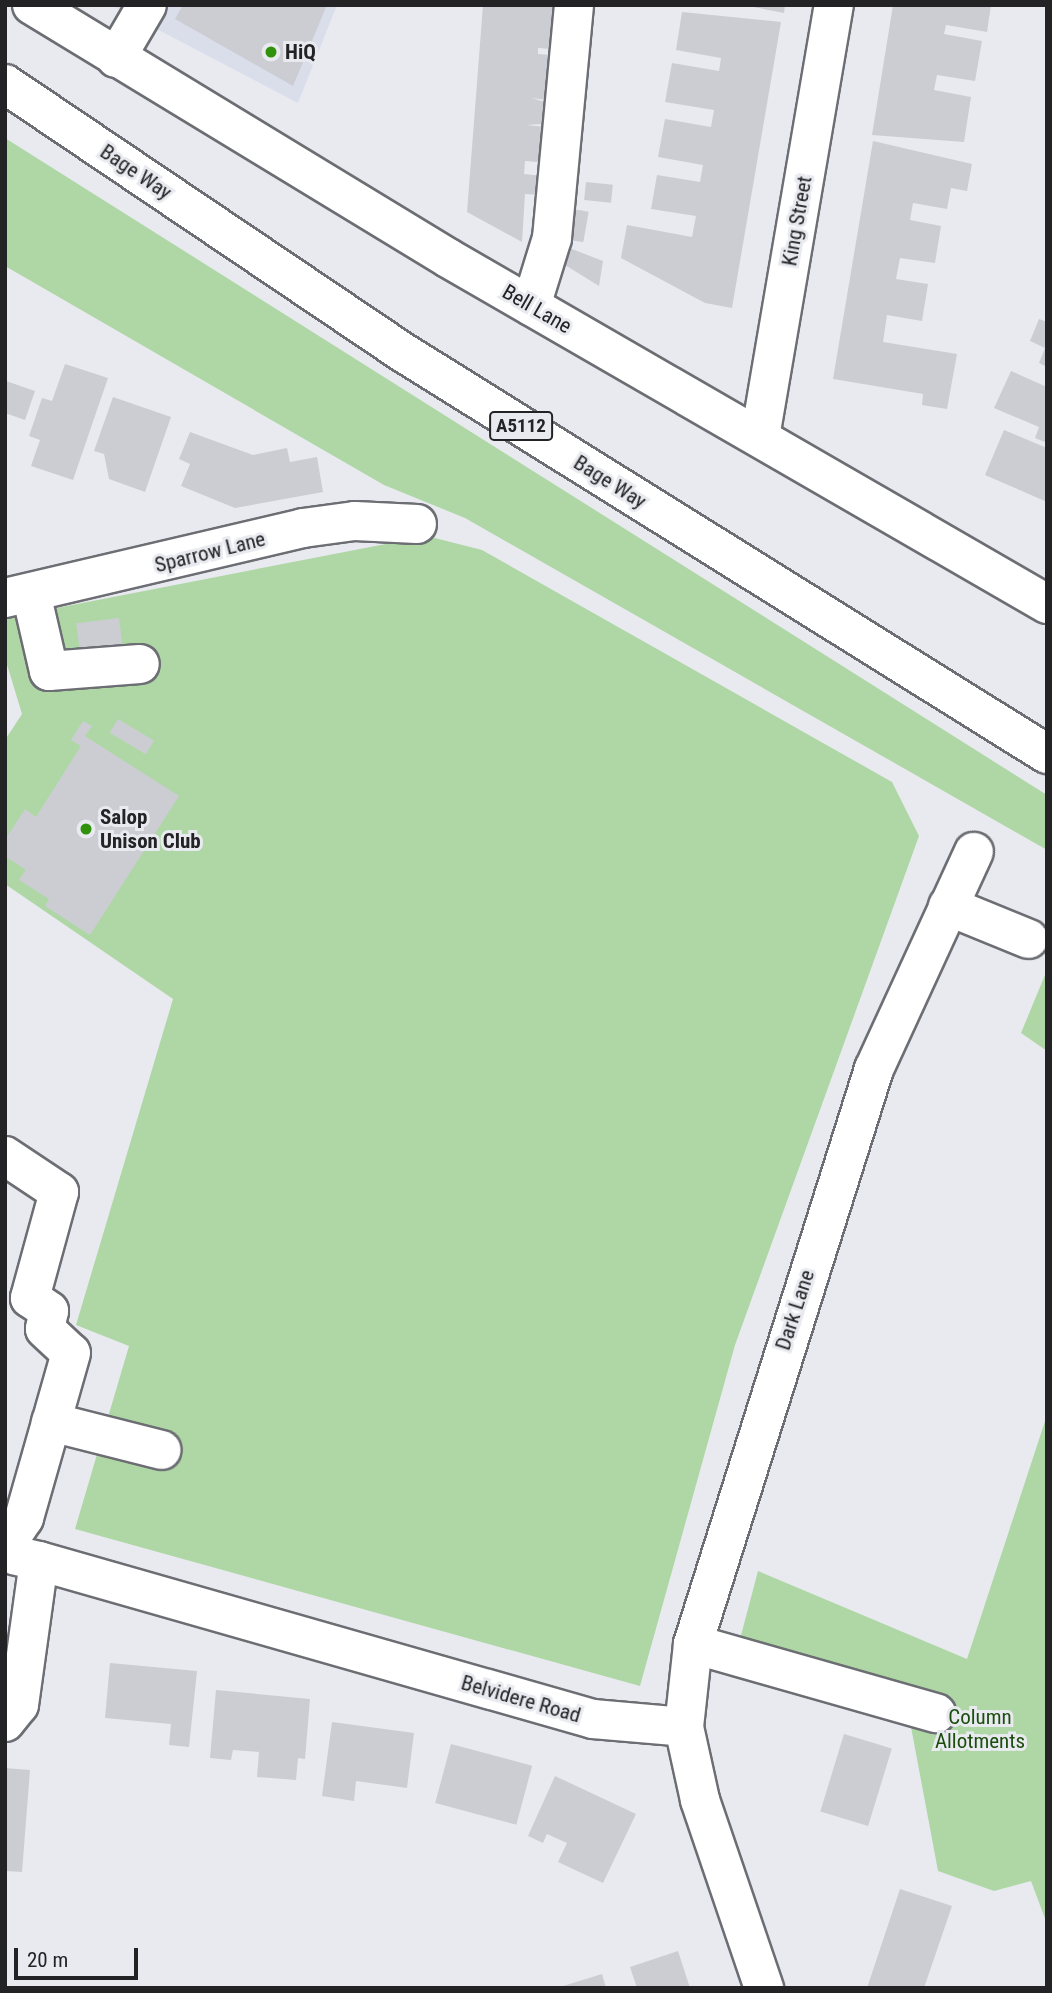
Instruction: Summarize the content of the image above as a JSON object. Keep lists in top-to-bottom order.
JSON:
{
  "streets": {
    "street": [
      "Bage Way",
      "King Street",
      "Bell Lane",
      "A5112",
      "Sparrow Lane",
      "Dark Lane",
      "Belvidere Road"
    ]
  },
  "crossings": [
    ["King Street", "Bell Lane"],
    ["Dark Lane", "Belvidere Road"]
  ],
  "parks": ["Column Allotments"],
  "places": ["HiQ", "Salop Unison Club"],
  "scale_bar": "20 m"
}
